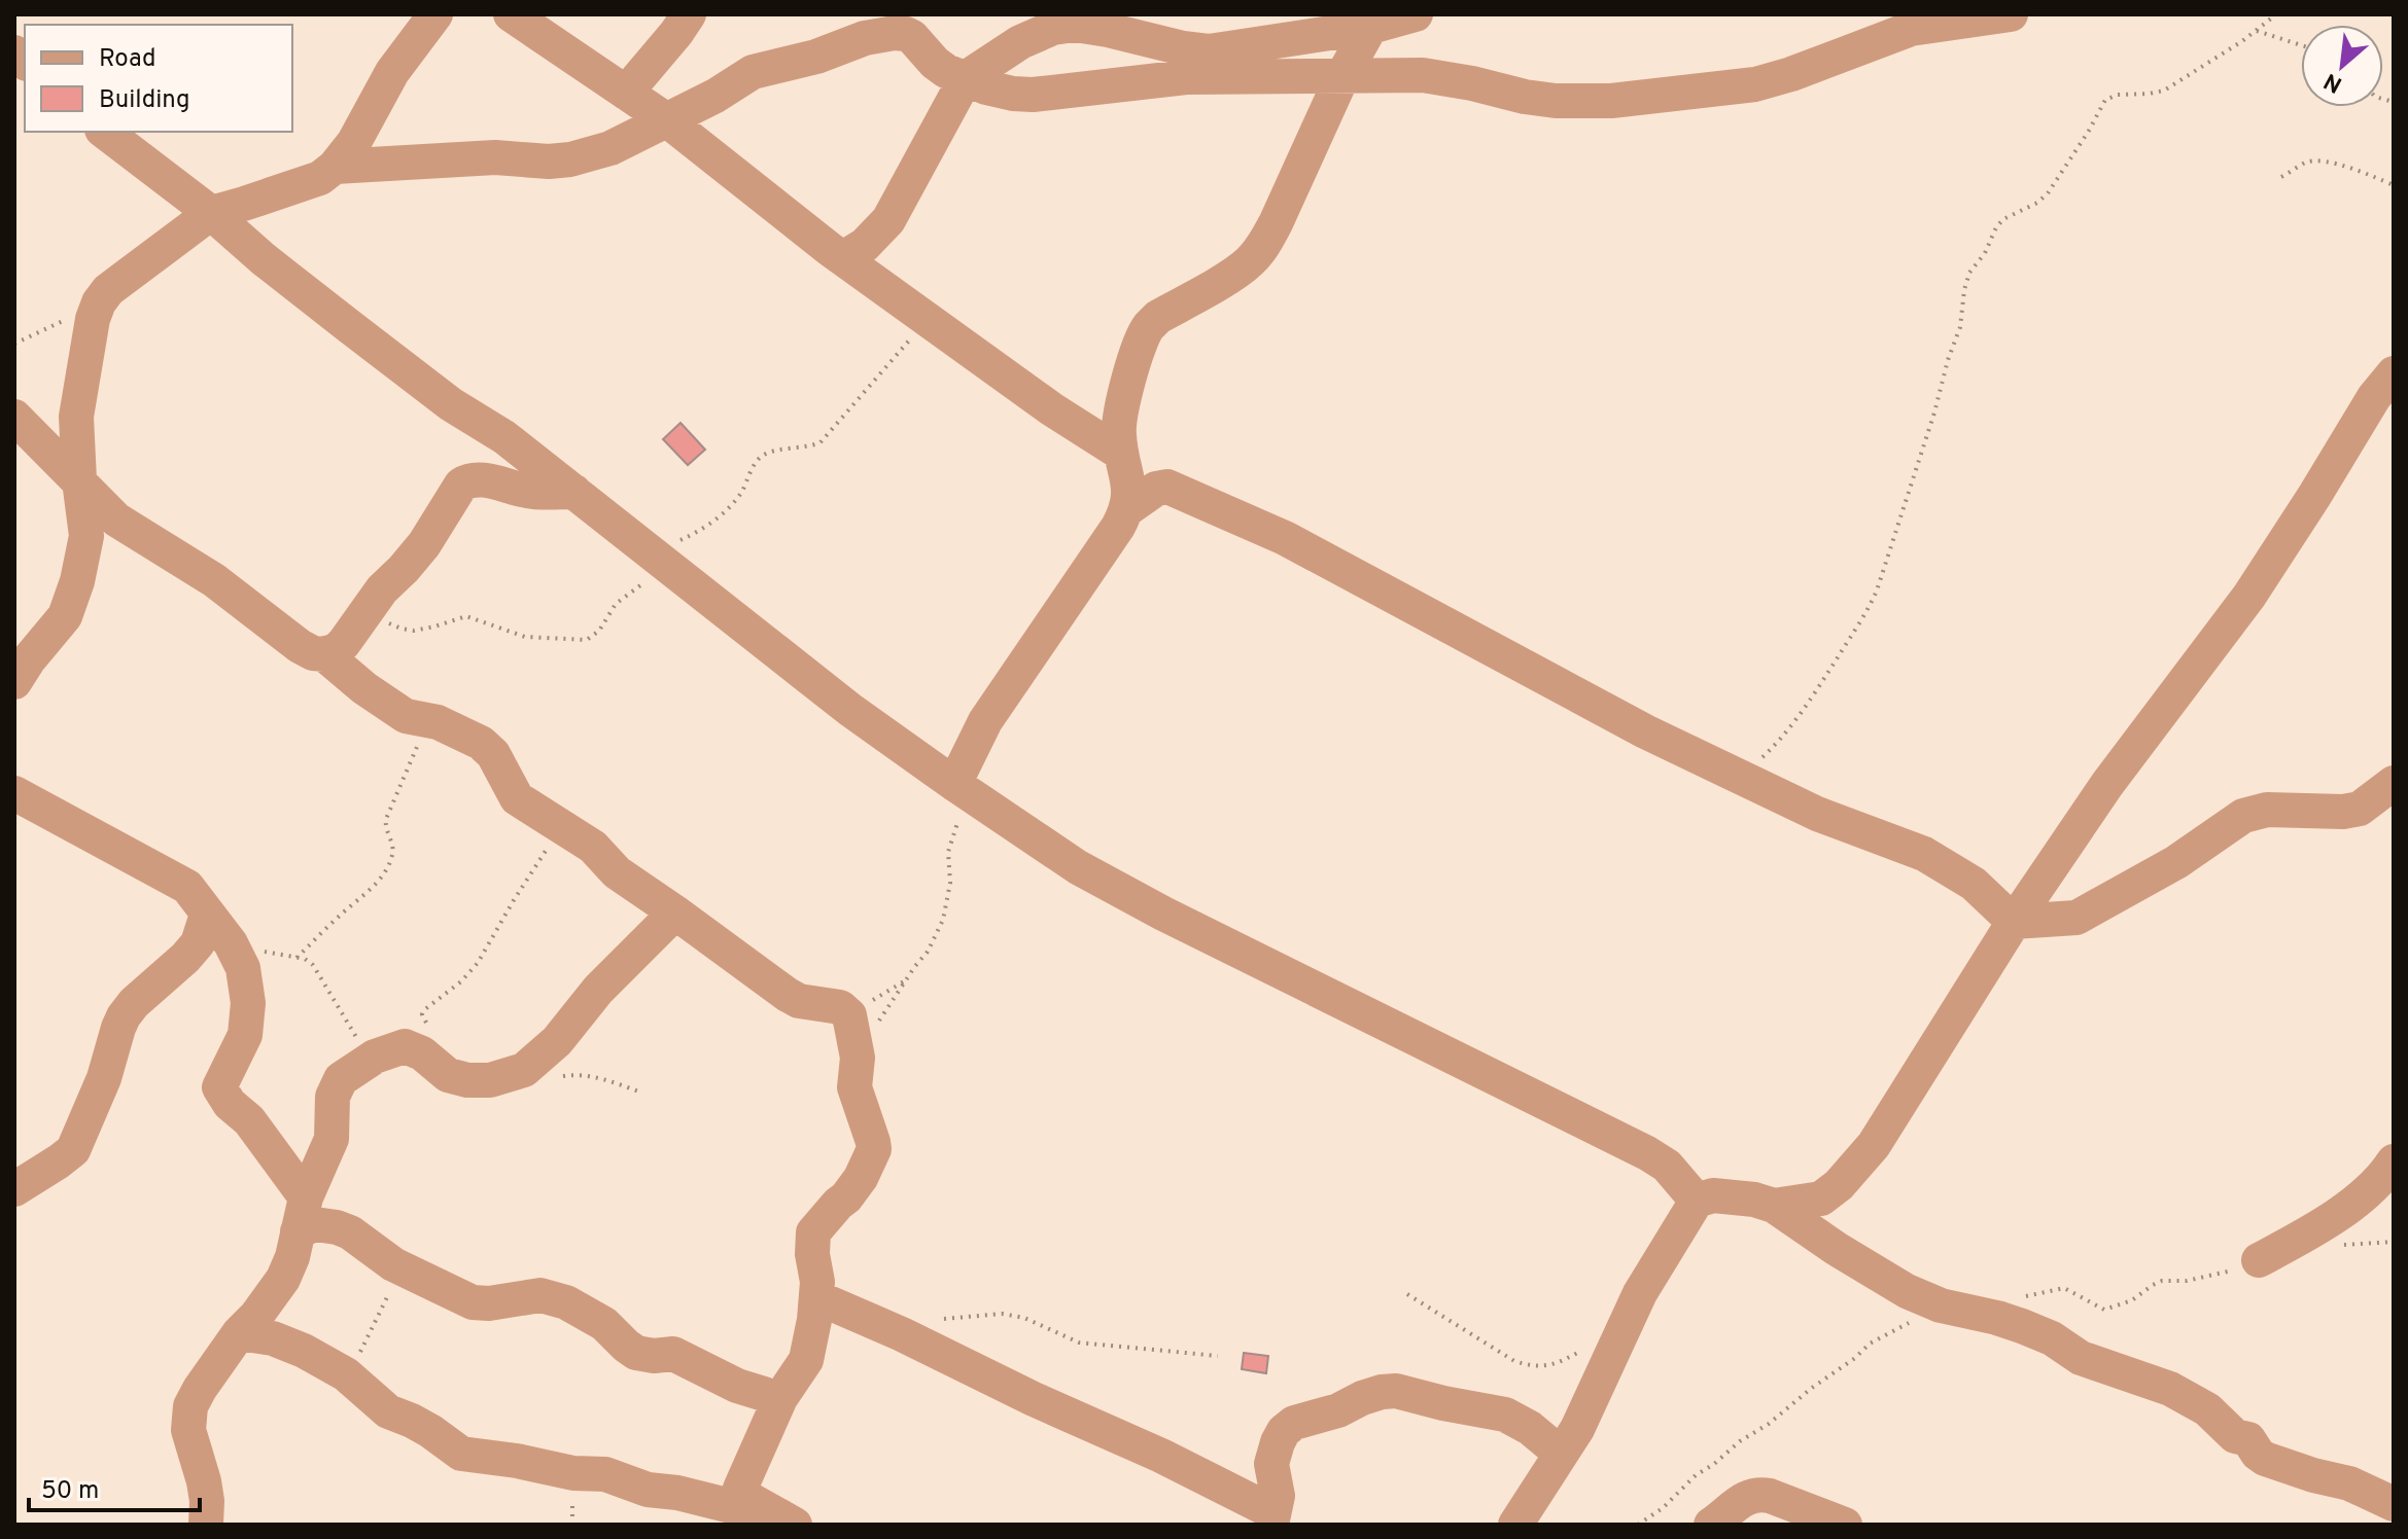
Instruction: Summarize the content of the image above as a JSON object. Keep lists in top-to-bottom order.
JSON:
{
  "legend": ["Road", "Building"],
  "scale_bar": "50 m",
  "north": "bottom left"
}
